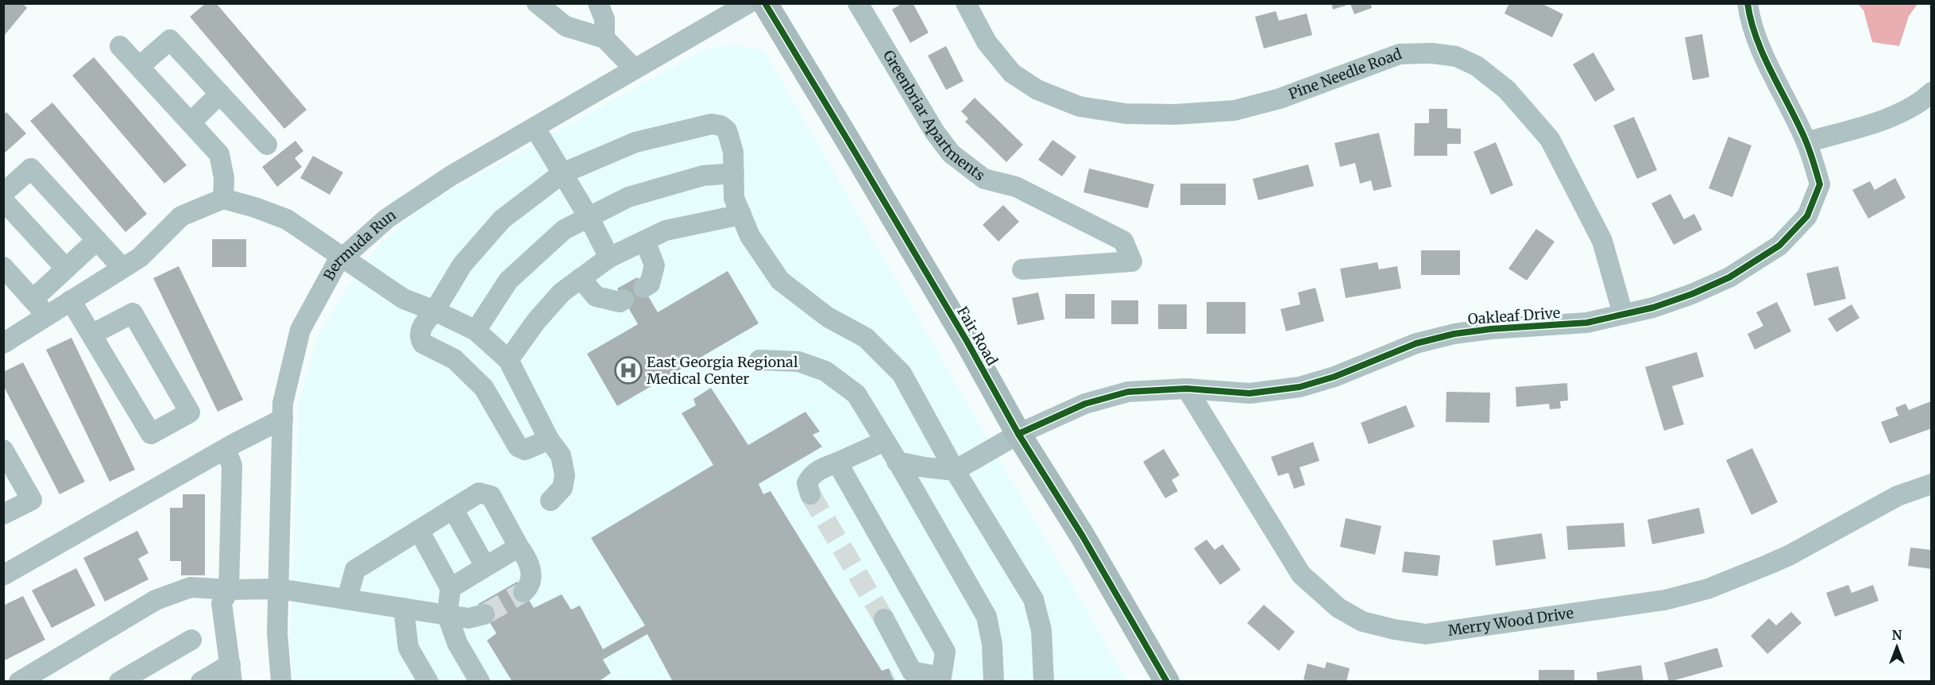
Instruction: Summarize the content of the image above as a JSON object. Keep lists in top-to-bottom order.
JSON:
{
  "streets": {
    "main road": ["Fair Road"],
    "street": [
      "Pine Needle Road",
      "Greenbriar Apartments",
      "Bermuda Run",
      "Oakleaf Drive",
      "Merry Wood Drive"
    ]
  },
  "crossings": [
    ["Pine Needle Road", "Oakleaf Drive"],
    ["Oakleaf Drive", "Fair Road"],
    ["Oakleaf Drive", "Merry Wood Drive"]
  ],
  "places": {
    "hospital": ["East Georgia Regional Medical Center"]
  },
  "north": "top"
}
